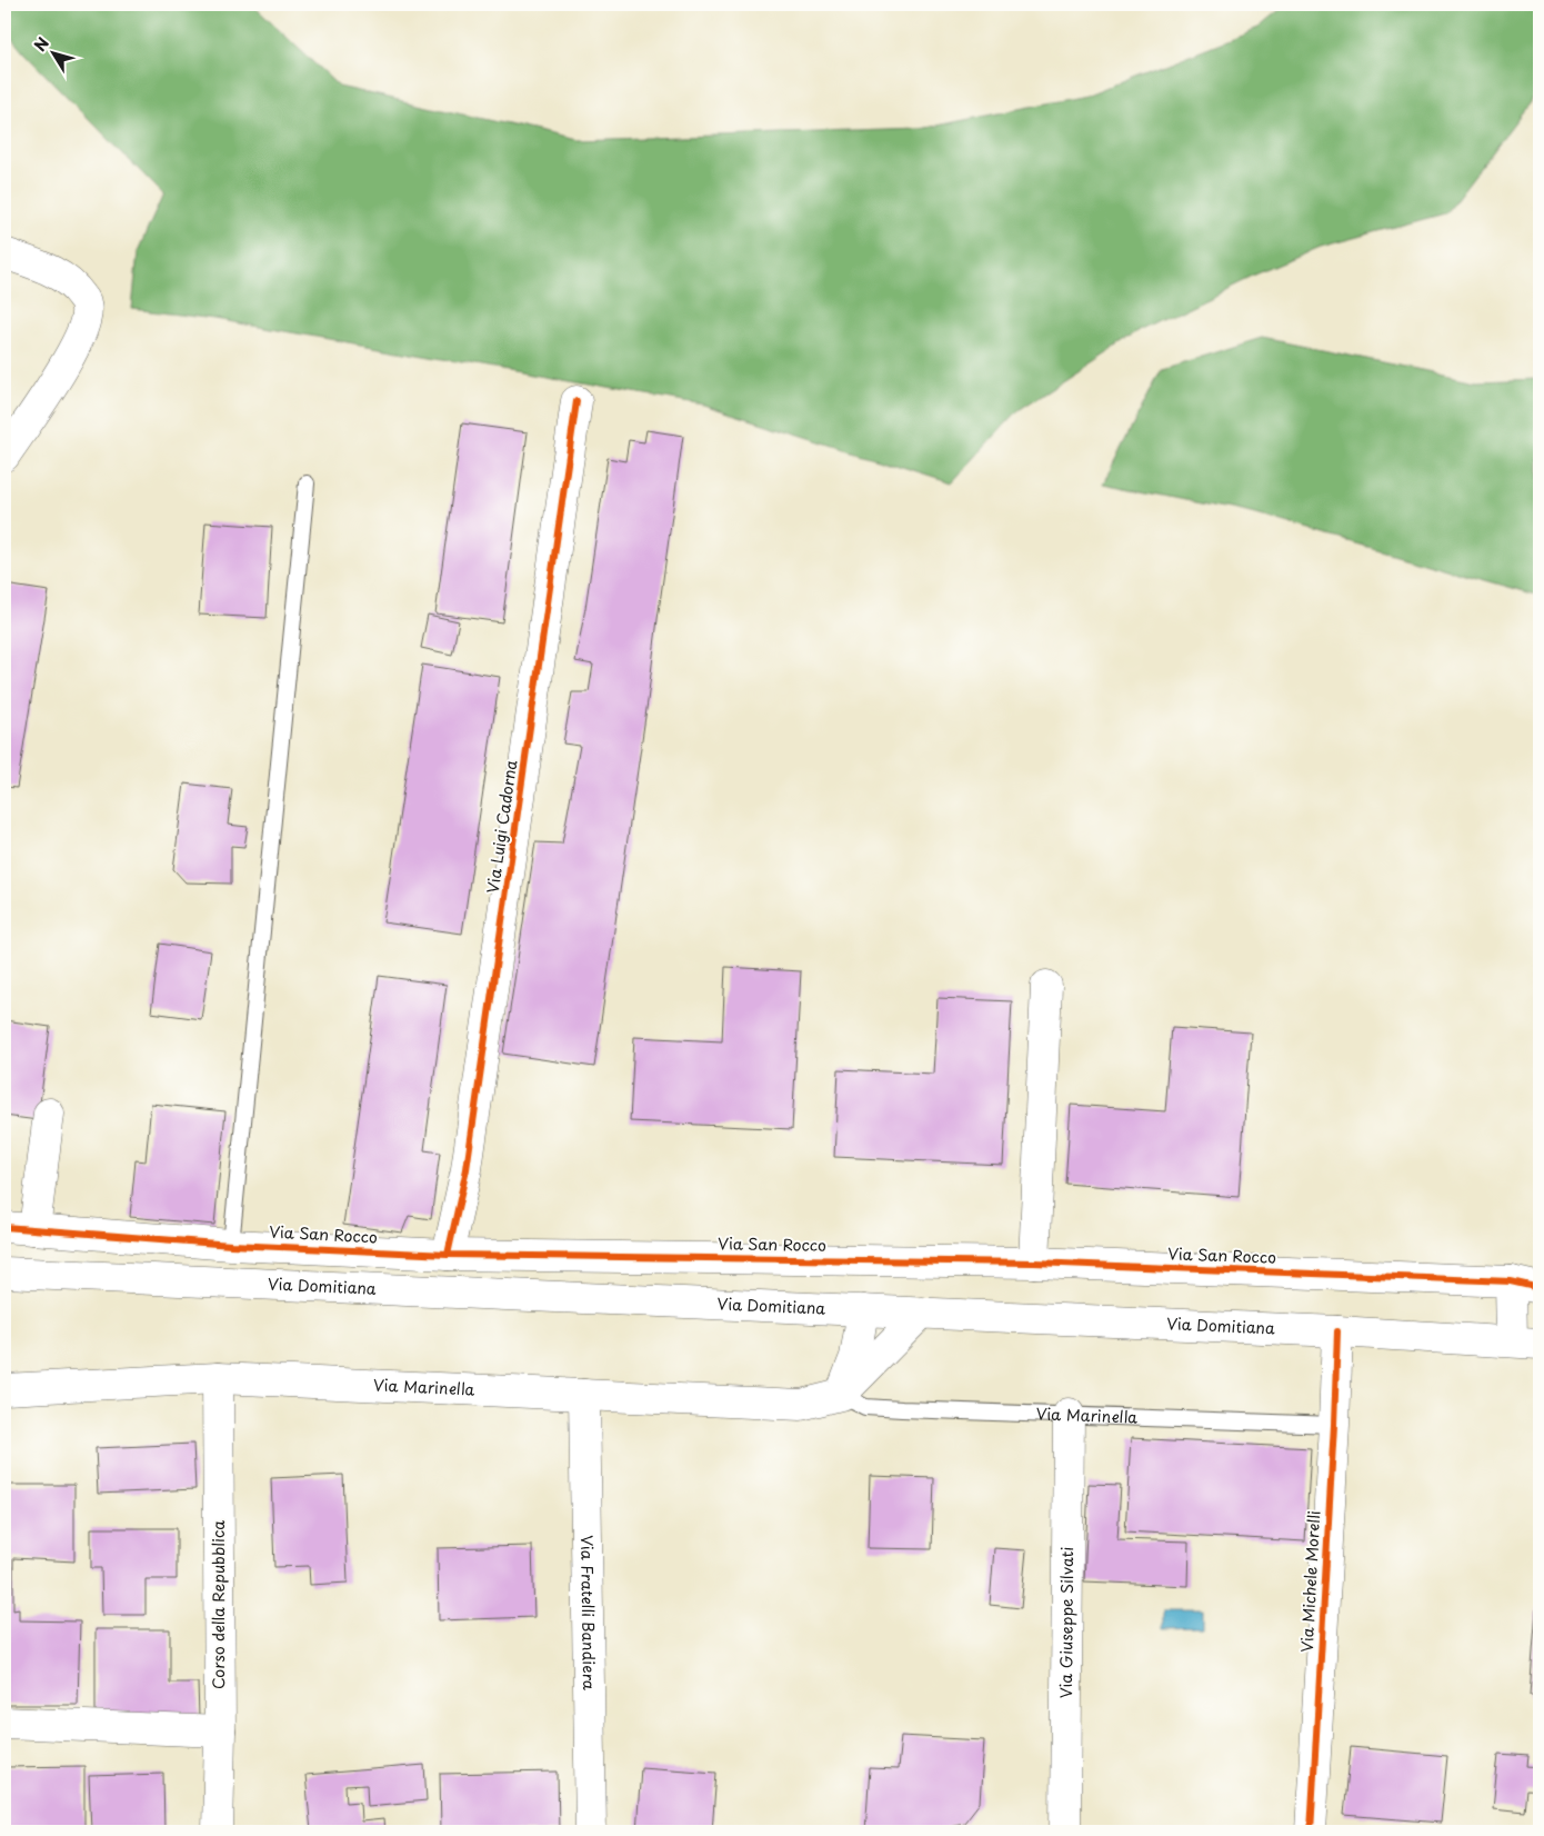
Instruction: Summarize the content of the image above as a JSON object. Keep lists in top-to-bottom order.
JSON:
{
  "streets": {
    "street": [
      "Via Luigi Cadorna",
      "Via San Rocco",
      "Via Domitiana",
      "Via Marinella",
      "Via Michele Morelli",
      "Corso della Repubblica",
      "Via Fratelli Bandiera",
      "Via Giuseppe Silvati"
    ]
  },
  "crossings": [
    ["Via Luigi Cadorna", "Via San Rocco"],
    ["Via Domitiana", "Via Michele Morelli"],
    ["Via Marinella", "Via Michele Morelli"],
    ["Via Marinella", "Corso della Repubblica"],
    ["Via Marinella", "Via Fratelli Bandiera"],
    ["Via Marinella", "Via Giuseppe Silvati"]
  ],
  "north": "top left"
}
